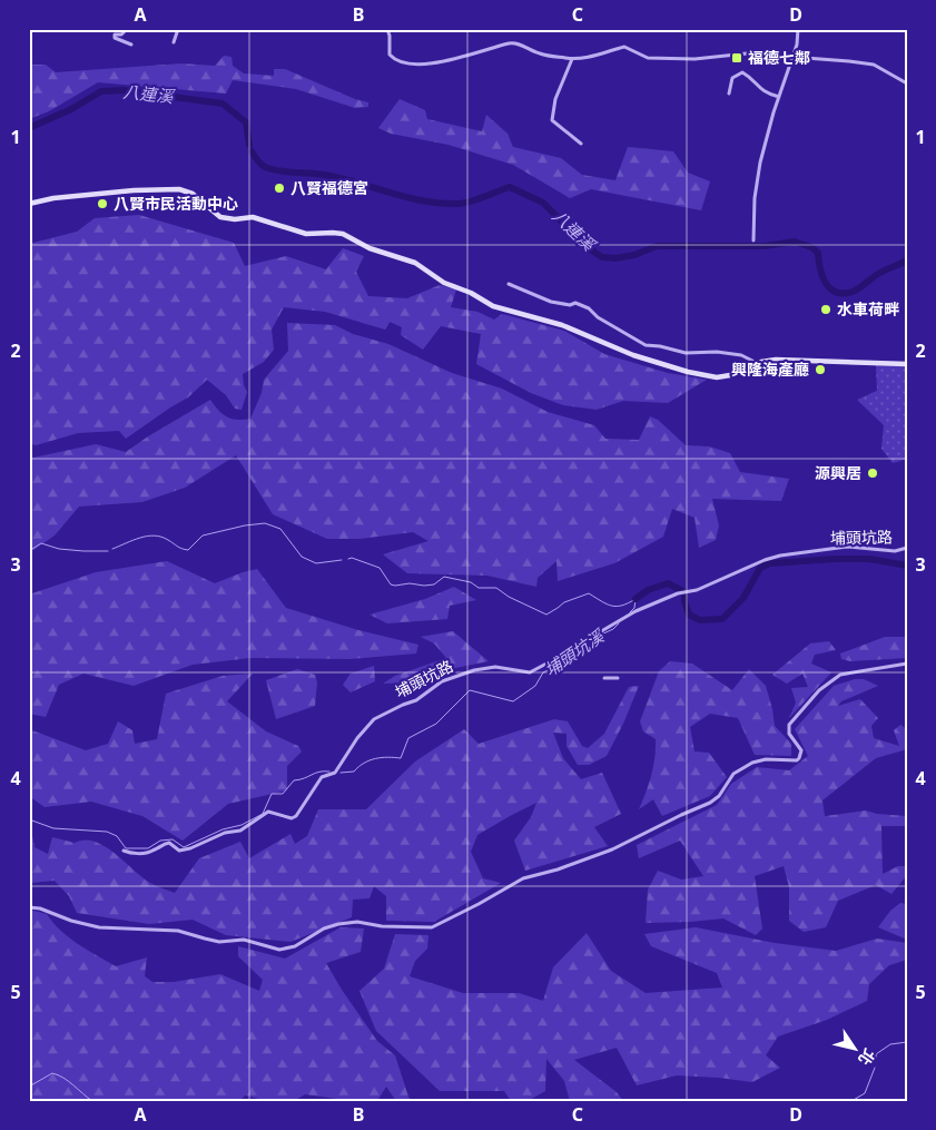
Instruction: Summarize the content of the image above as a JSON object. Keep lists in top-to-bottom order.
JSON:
{
  "streets": {
    "street": ["埔頭坑路"]
  },
  "water": ["八連溪", "埔頭坑溪"],
  "places": {
    "transit": ["福德七鄰"],
    "other": [
      "八賢福德宮",
      "八賢市民活動中心",
      "水車荷畔",
      "興隆海產廳",
      "源興居"
    ]
  },
  "north": "bottom right",
  "grid": {
    "columns": [
      "A",
      "B",
      "C",
      "D"
    ],
    "rows": [
      "1",
      "2",
      "3",
      "4",
      "5"
    ]
  }
}
